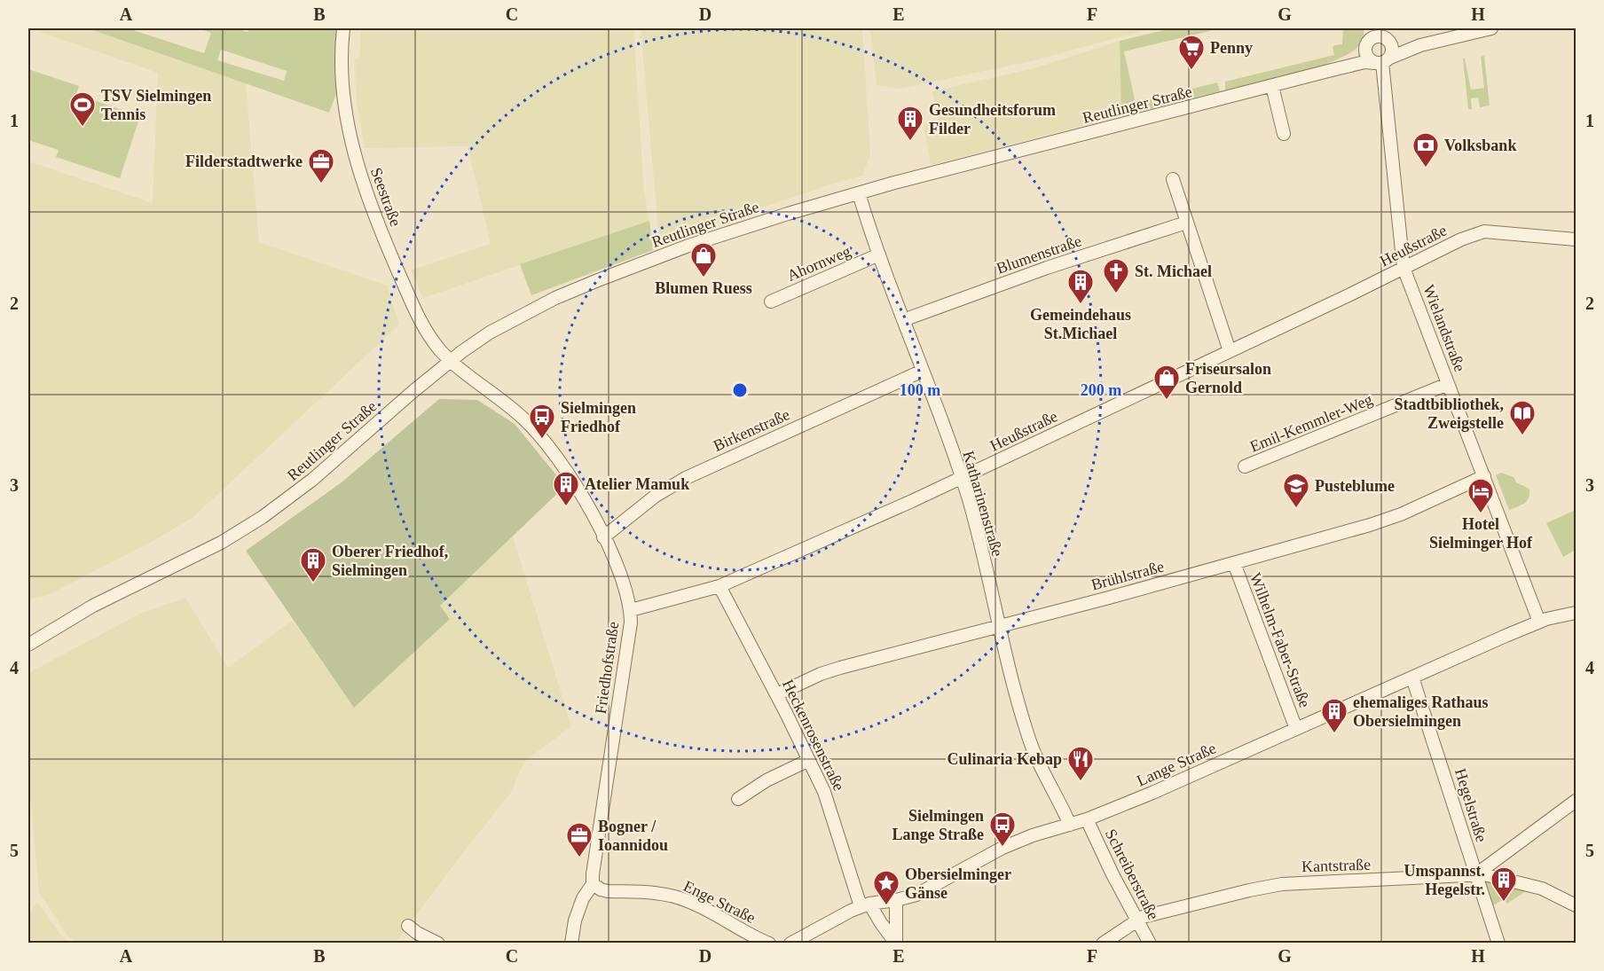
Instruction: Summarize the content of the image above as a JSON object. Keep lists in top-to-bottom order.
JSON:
{
  "streets": {
    "street": [
      "Reutlinger Straße",
      "Seestraße",
      "Heußstraße",
      "Blumenstraße",
      "Ahornweg",
      "Wielandstraße",
      "Emil-Kemmler-Weg",
      "Birkenstraße",
      "Katharinenstraße",
      "Brühlstraße",
      "Wilhelm-Faber-Straße",
      "Friedhofstraße",
      "Heckenrosenstraße",
      "Lange Straße",
      "Hegelstraße",
      "Kantstraße",
      "Schreiberstraße",
      "Enge Straße"
    ]
  },
  "crossings": [
    ["Reutlinger Straße", "Seestraße"],
    ["Reutlinger Straße", "Wielandstraße"],
    ["Reutlinger Straße", "Katharinenstraße"],
    ["Reutlinger Straße", "Friedhofstraße"],
    ["Seestraße", "Friedhofstraße"],
    ["Heußstraße", "Wielandstraße"],
    ["Heußstraße", "Katharinenstraße"],
    ["Heußstraße", "Friedhofstraße"],
    ["Heußstraße", "Heckenrosenstraße"],
    ["Blumenstraße", "Katharinenstraße"],
    ["Ahornweg", "Katharinenstraße"],
    ["Wielandstraße", "Emil-Kemmler-Weg"],
    ["Wielandstraße", "Brühlstraße"],
    ["Wielandstraße", "Lange Straße"],
    ["Birkenstraße", "Katharinenstraße"],
    ["Birkenstraße", "Friedhofstraße"],
    ["Katharinenstraße", "Brühlstraße"],
    ["Katharinenstraße", "Lange Straße"],
    ["Brühlstraße", "Wilhelm-Faber-Straße"],
    ["Brühlstraße", "Heckenrosenstraße"],
    ["Wilhelm-Faber-Straße", "Lange Straße"],
    ["Friedhofstraße", "Enge Straße"],
    ["Heckenrosenstraße", "Lange Straße"],
    ["Lange Straße", "Hegelstraße"],
    ["Lange Straße", "Schreiberstraße"],
    ["Hegelstraße", "Kantstraße"],
    ["Kantstraße", "Schreiberstraße"]
  ],
  "places": {
    "supermarket": ["Penny"],
    "sports": ["TSV Sielmingen Tennis"],
    "building": [
      "Gesundheitsforum Filder",
      "Gemeindehaus St.Michael",
      "Atelier Mamuk",
      "Oberer Friedhof, Sielmingen",
      "ehemaliges Rathaus Obersielmingen",
      "Umspannst. Hegelstr."
    ],
    "bank": ["Volksbank"],
    "office": ["Filderstadtwerke", "Bogner / Ioannidou"],
    "shop": ["Blumen Ruess", "Friseursalon Gernold"],
    "church": ["St. Michael"],
    "library": ["Stadtbibliothek, Zweigstelle"],
    "bus stop": ["Sielmingen Friedhof", "Sielmingen Lange Straße"],
    "school or university": ["Pusteblume"],
    "hotel": ["Hotel Sielminger Hof"],
    "restaurant": ["Culinaria Kebap"],
    "place": ["Obersielminger Gänse"]
  },
  "grid": {
    "columns": [
      "A",
      "B",
      "C",
      "D",
      "E",
      "F",
      "G",
      "H"
    ],
    "rows": [
      "1",
      "2",
      "3",
      "4",
      "5"
    ]
  },
  "rings": ["100 m", "200 m"]
}
